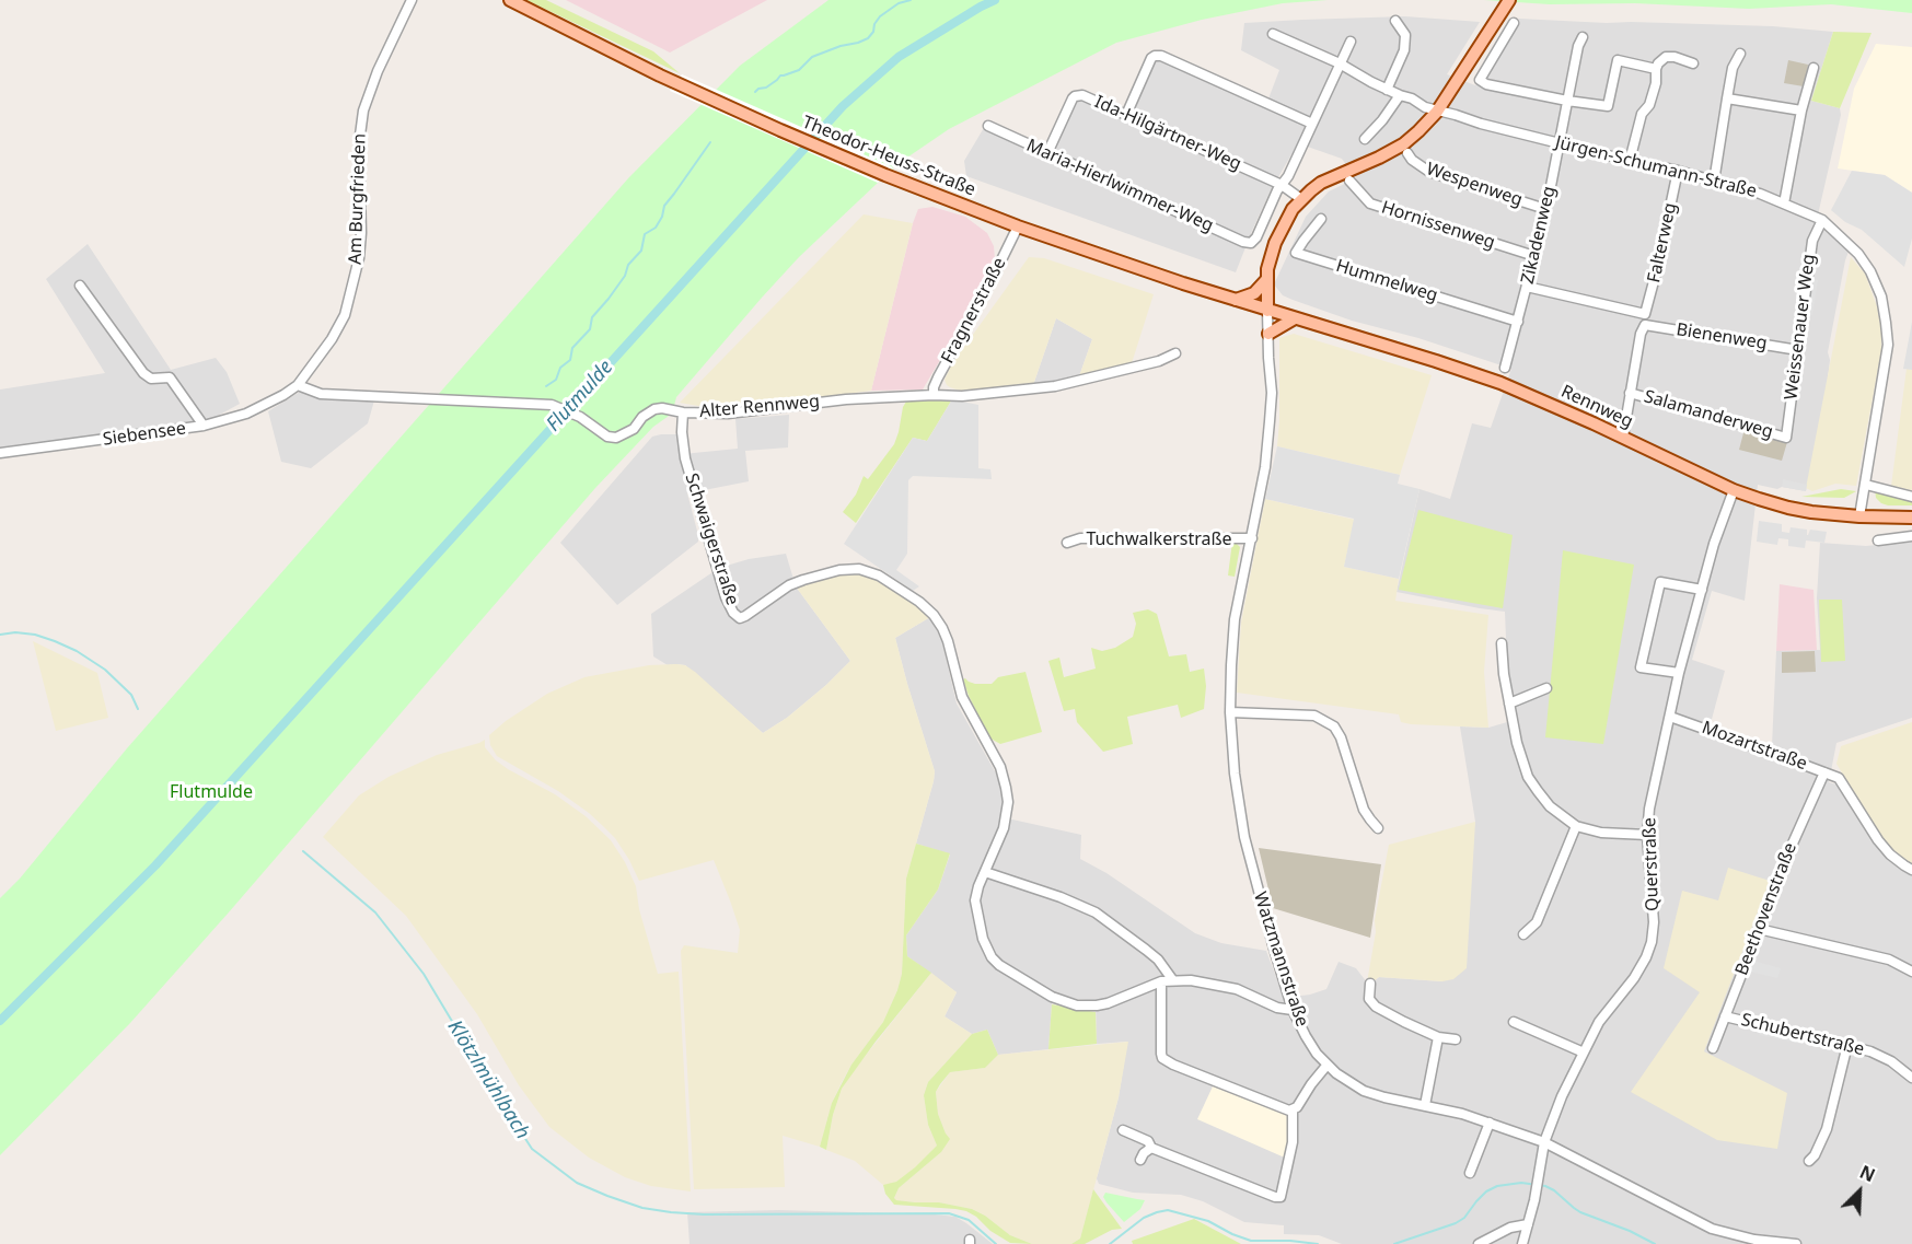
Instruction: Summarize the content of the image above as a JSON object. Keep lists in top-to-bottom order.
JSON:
{
  "streets": {
    "main road": ["Theodor-Heuss-Straße", "Rennweg"],
    "street": [
      "Ida-Hilgärtner-Weg",
      "Jürgen-Schumann-Straße",
      "Wespenweg",
      "Maria-Hierlwimmer-Weg",
      "Am Burgfrieden",
      "Hornissenweg",
      "Zikadenweg",
      "Falterweg",
      "Hummelweg",
      "Fragnerstraße",
      "Weissenauer Weg",
      "Bienenweg",
      "Alter Rennweg",
      "Salamanderweg",
      "Siebensee",
      "Schwaigerstraße",
      "Tuchwalkerstraße",
      "Mozartstraße",
      "Querstraße",
      "Beethovenstraße",
      "Watzmannstraße",
      "Schubertstraße"
    ]
  },
  "crossings": [
    ["Ida-Hilgärtner-Weg", "Maria-Hierlwimmer-Weg"],
    ["Theodor-Heuss-Straße", "Fragnerstraße"],
    ["Theodor-Heuss-Straße", "Rennweg"],
    ["Theodor-Heuss-Straße", "Watzmannstraße"],
    ["Jürgen-Schumann-Straße", "Zikadenweg"],
    ["Jürgen-Schumann-Straße", "Falterweg"],
    ["Jürgen-Schumann-Straße", "Weissenauer Weg"],
    ["Jürgen-Schumann-Straße", "Rennweg"],
    ["Wespenweg", "Zikadenweg"],
    ["Am Burgfrieden", "Alter Rennweg"],
    ["Am Burgfrieden", "Siebensee"],
    ["Hornissenweg", "Zikadenweg"],
    ["Zikadenweg", "Falterweg"],
    ["Zikadenweg", "Hummelweg"],
    ["Fragnerstraße", "Alter Rennweg"],
    ["Weissenauer Weg", "Bienenweg"],
    ["Weissenauer Weg", "Salamanderweg"],
    ["Bienenweg", "Salamanderweg"],
    ["Alter Rennweg", "Siebensee"],
    ["Alter Rennweg", "Schwaigerstraße"],
    ["Rennweg", "Querstraße"],
    ["Rennweg", "Watzmannstraße"],
    ["Schwaigerstraße", "Watzmannstraße"],
    ["Tuchwalkerstraße", "Watzmannstraße"],
    ["Mozartstraße", "Querstraße"],
    ["Mozartstraße", "Beethovenstraße"],
    ["Querstraße", "Watzmannstraße"],
    ["Beethovenstraße", "Schubertstraße"]
  ],
  "water": ["Flutmulde", "Klötzlmühlbach"],
  "parks": ["Flutmulde"],
  "north": "top right"
}
